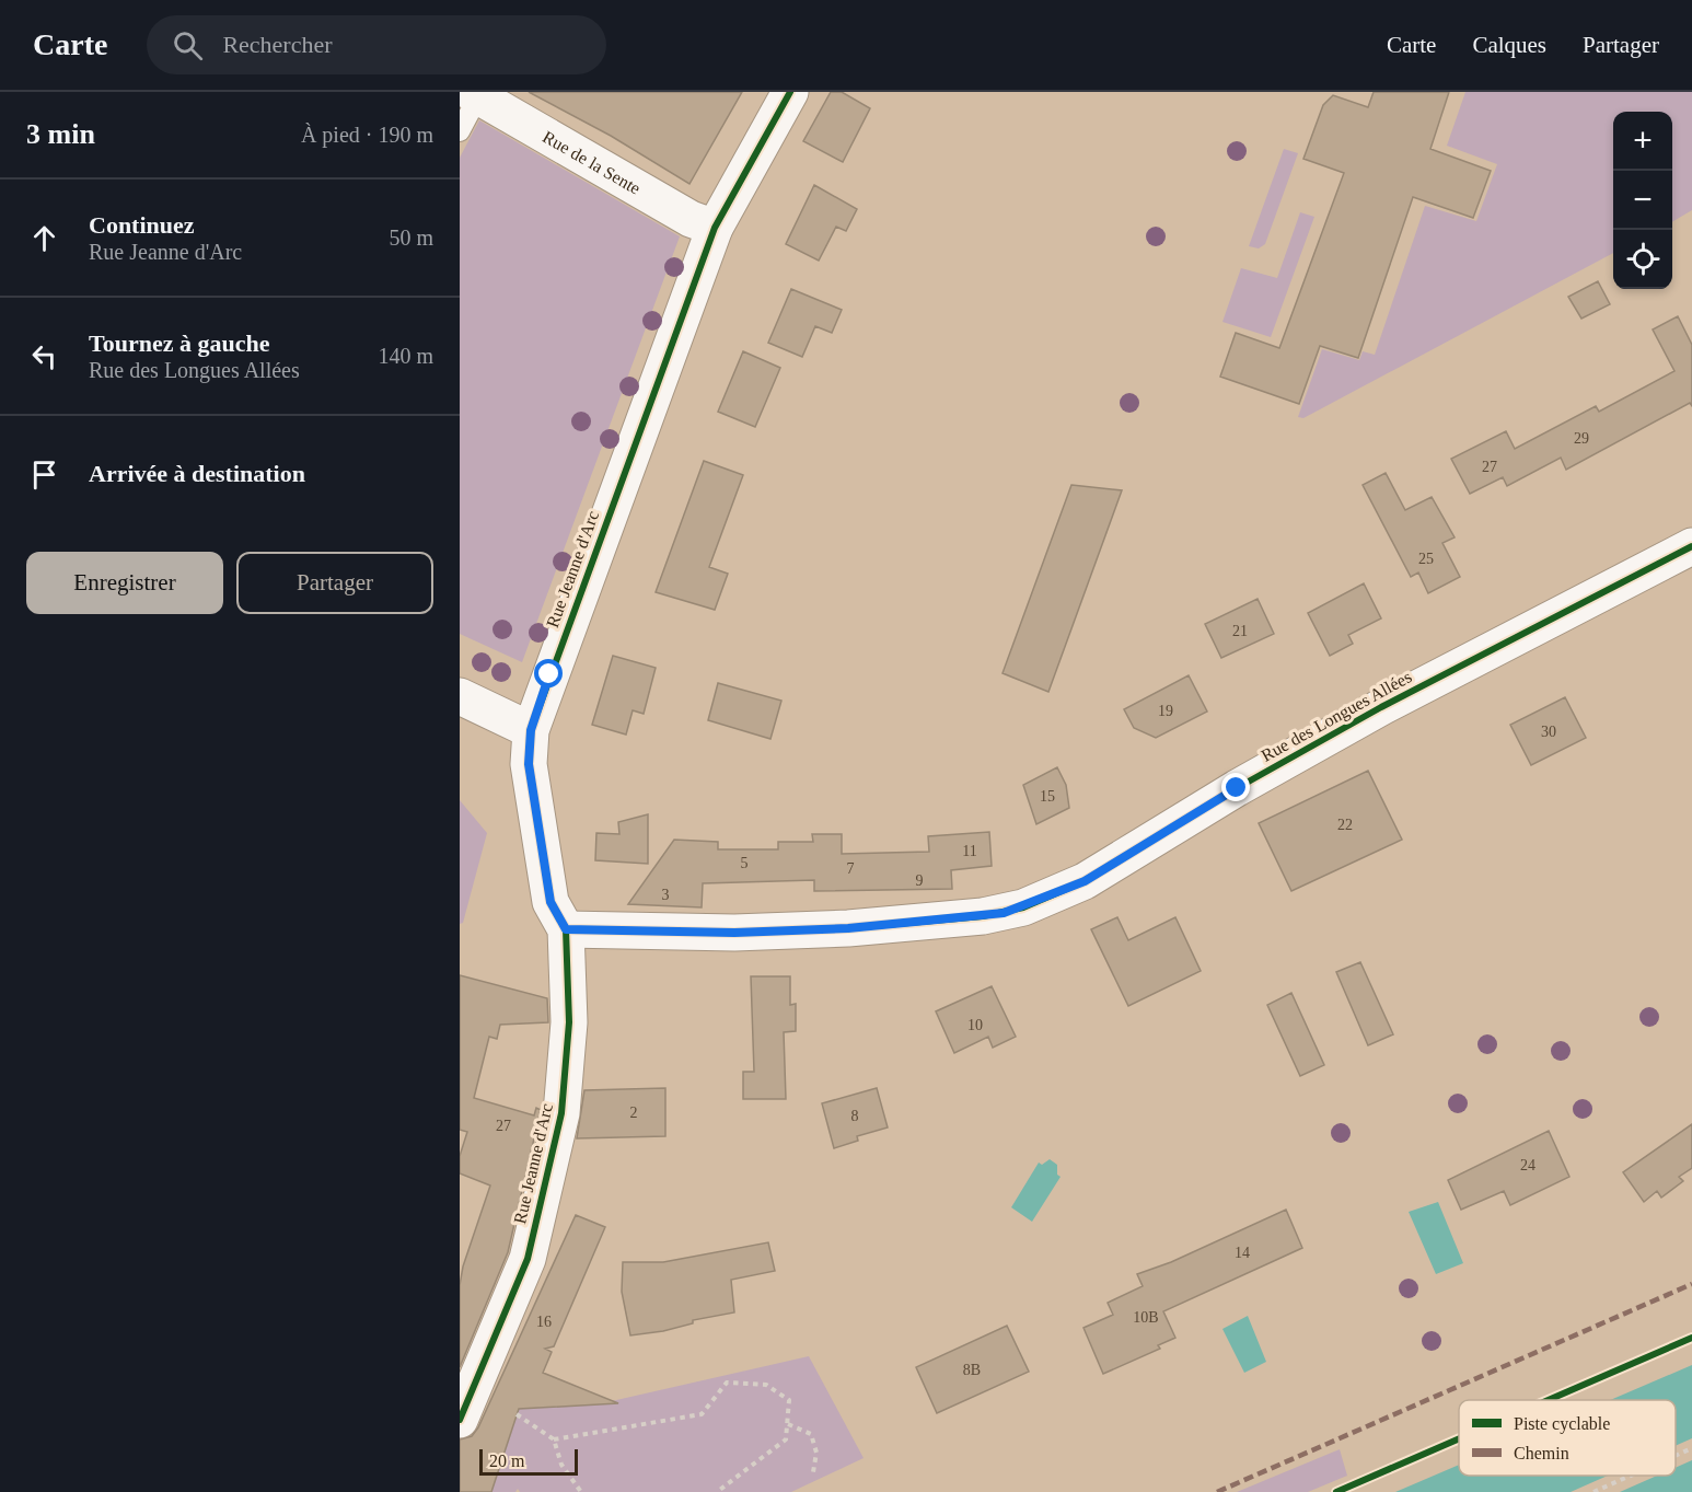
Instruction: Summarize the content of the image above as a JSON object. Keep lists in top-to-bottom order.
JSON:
{
  "streets": {
    "street": ["Rue de la Sente", "Rue Jeanne d'Arc", "Rue des Longues Allées"]
  },
  "crossings": [
    ["Rue de la Sente", "Rue Jeanne d'Arc"],
    ["Rue Jeanne d'Arc", "Rue des Longues Allées"]
  ],
  "house_numbers": [
    "29",
    "27",
    "25",
    "21",
    "19",
    "30",
    "15",
    "22",
    "11",
    "5",
    "7",
    "9",
    "3",
    "10",
    "2",
    "8",
    "27",
    "24",
    "14",
    "10B",
    "16",
    "8B"
  ],
  "legend": ["Piste cyclable", "Chemin"],
  "scale_bar": "20 m",
  "page": {
    "header": "Carte",
    "search": "Rechercher",
    "nav": ["Carte", "Calques", "Partager"],
    "heading": ["3 min", "À pied · 190 m"],
    "map_buttons": ["+", "−"],
    "list": [
      ["Continuez", "Rue Jeanne d'Arc", "50 m"],
      ["Tournez à gauche", "Rue des Longues Allées", "140 m"],
      "Arrivée à destination"
    ],
    "buttons": ["Enregistrer", "Partager"],
    "scale": "20 m"
  }
}
